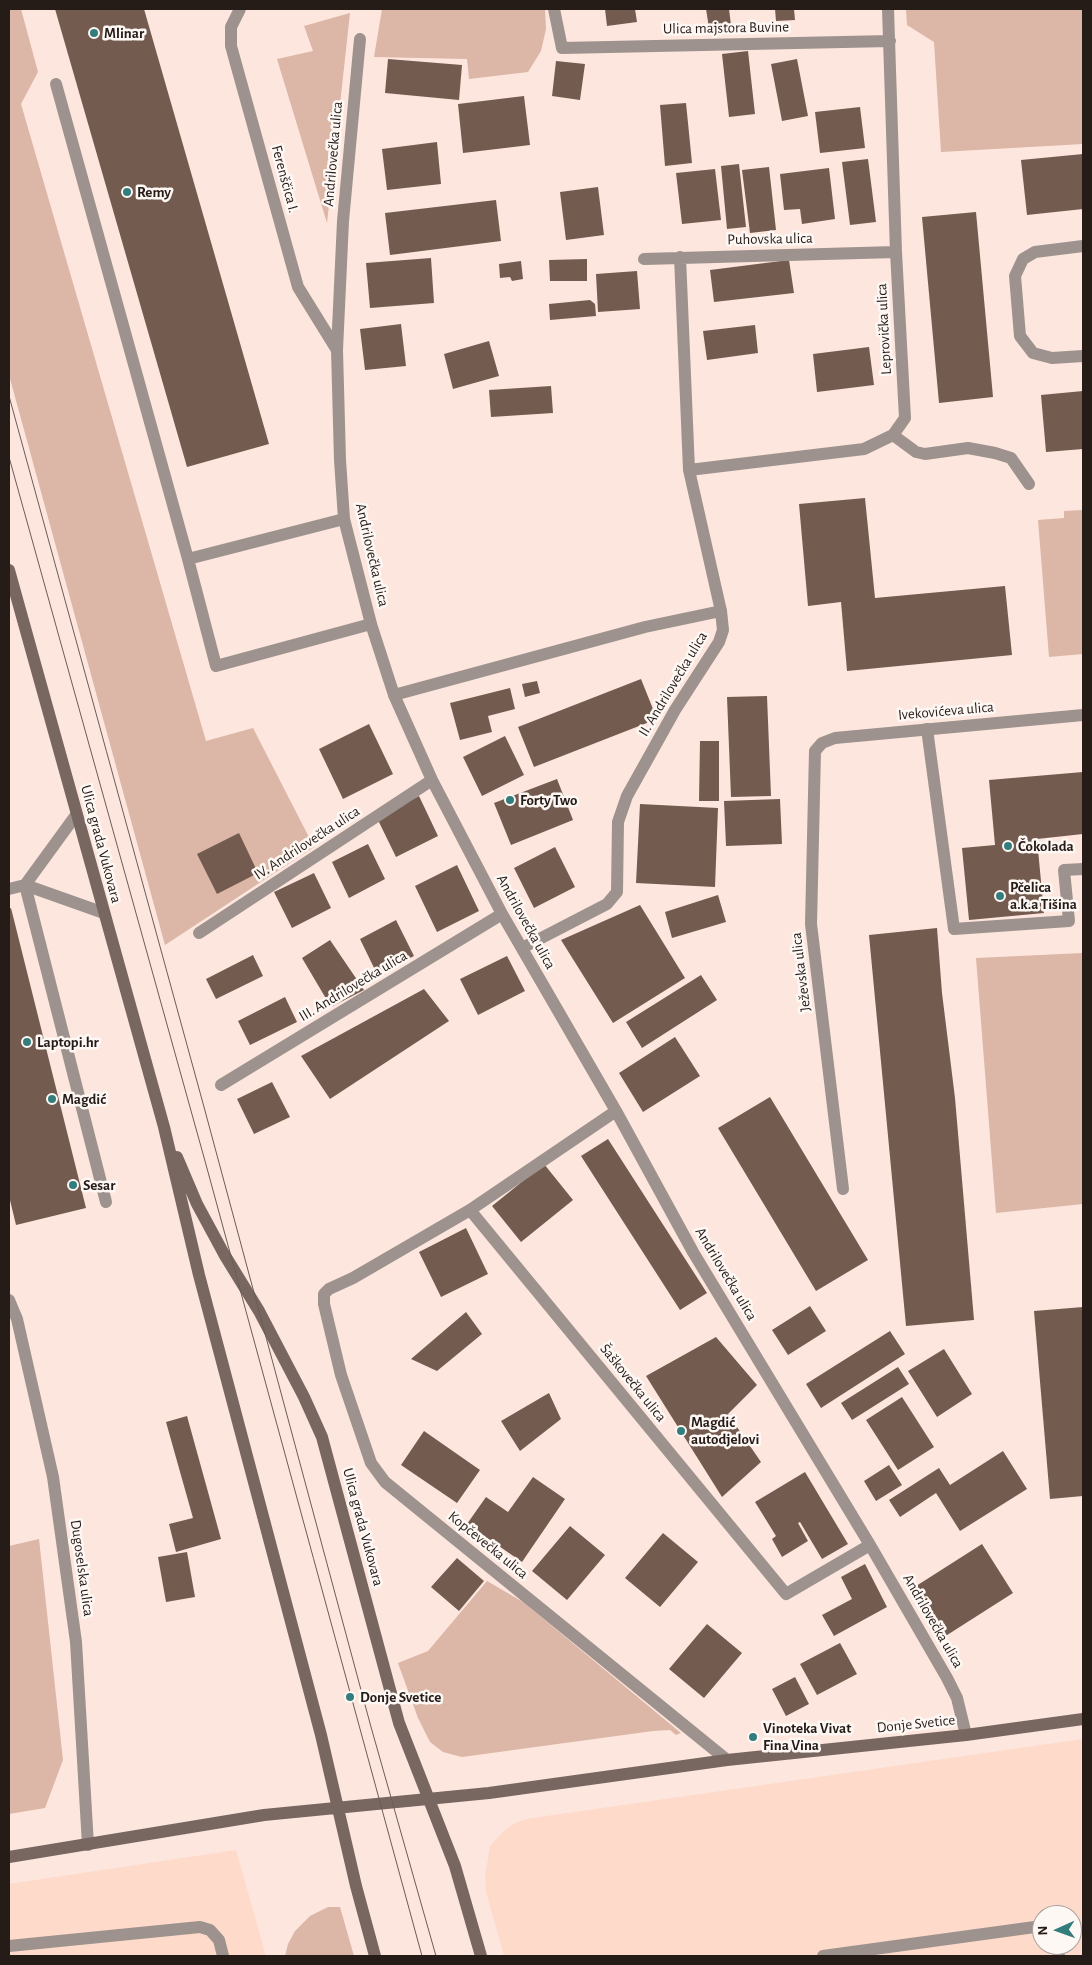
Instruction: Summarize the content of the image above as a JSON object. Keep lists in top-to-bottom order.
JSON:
{
  "streets": {
    "street": [
      "Ulica majstora Buvine",
      "Andrilovečka ulica",
      "Ferenščica I.",
      "Puhovska ulica",
      "Leprovička ulica",
      "II. Andrilovečka ulica",
      "Ivekovićeva ulica",
      "IV. Andrilovečka ulica",
      "Ulica grada Vukovara",
      "Ježevska ulica",
      "III. Andrilovečka ulica",
      "Šaškovečka ulica",
      "Kopčevečka ulica",
      "Dugoselska ulica",
      "Donje Svetice"
    ]
  },
  "crossings": [
    ["Ulica majstora Buvine", "Leprovička ulica"],
    ["Andrilovečka ulica", "Ferenščica I."],
    ["Andrilovečka ulica", "II. Andrilovečka ulica"],
    ["Andrilovečka ulica", "IV. Andrilovečka ulica"],
    ["Andrilovečka ulica", "III. Andrilovečka ulica"],
    ["Andrilovečka ulica", "Šaškovečka ulica"],
    ["Andrilovečka ulica", "Donje Svetice"],
    ["Puhovska ulica", "Leprovička ulica"],
    ["Puhovska ulica", "II. Andrilovečka ulica"],
    ["Ivekovićeva ulica", "Ježevska ulica"],
    ["Ulica grada Vukovara", "Donje Svetice"],
    ["Šaškovečka ulica", "Kopčevečka ulica"],
    ["Kopčevečka ulica", "Donje Svetice"],
    ["Dugoselska ulica", "Donje Svetice"]
  ],
  "places": [
    "Mlinar",
    "Remy",
    "Forty Two",
    "Čokolada",
    "Pčelica a.k.a Tišina",
    "Laptopi.hr",
    "Magdić",
    "Sesar",
    "Magdić autodjelovi",
    "Donje Svetice",
    "Vinoteka Vivat Fina Vina"
  ],
  "north": "left"
}
